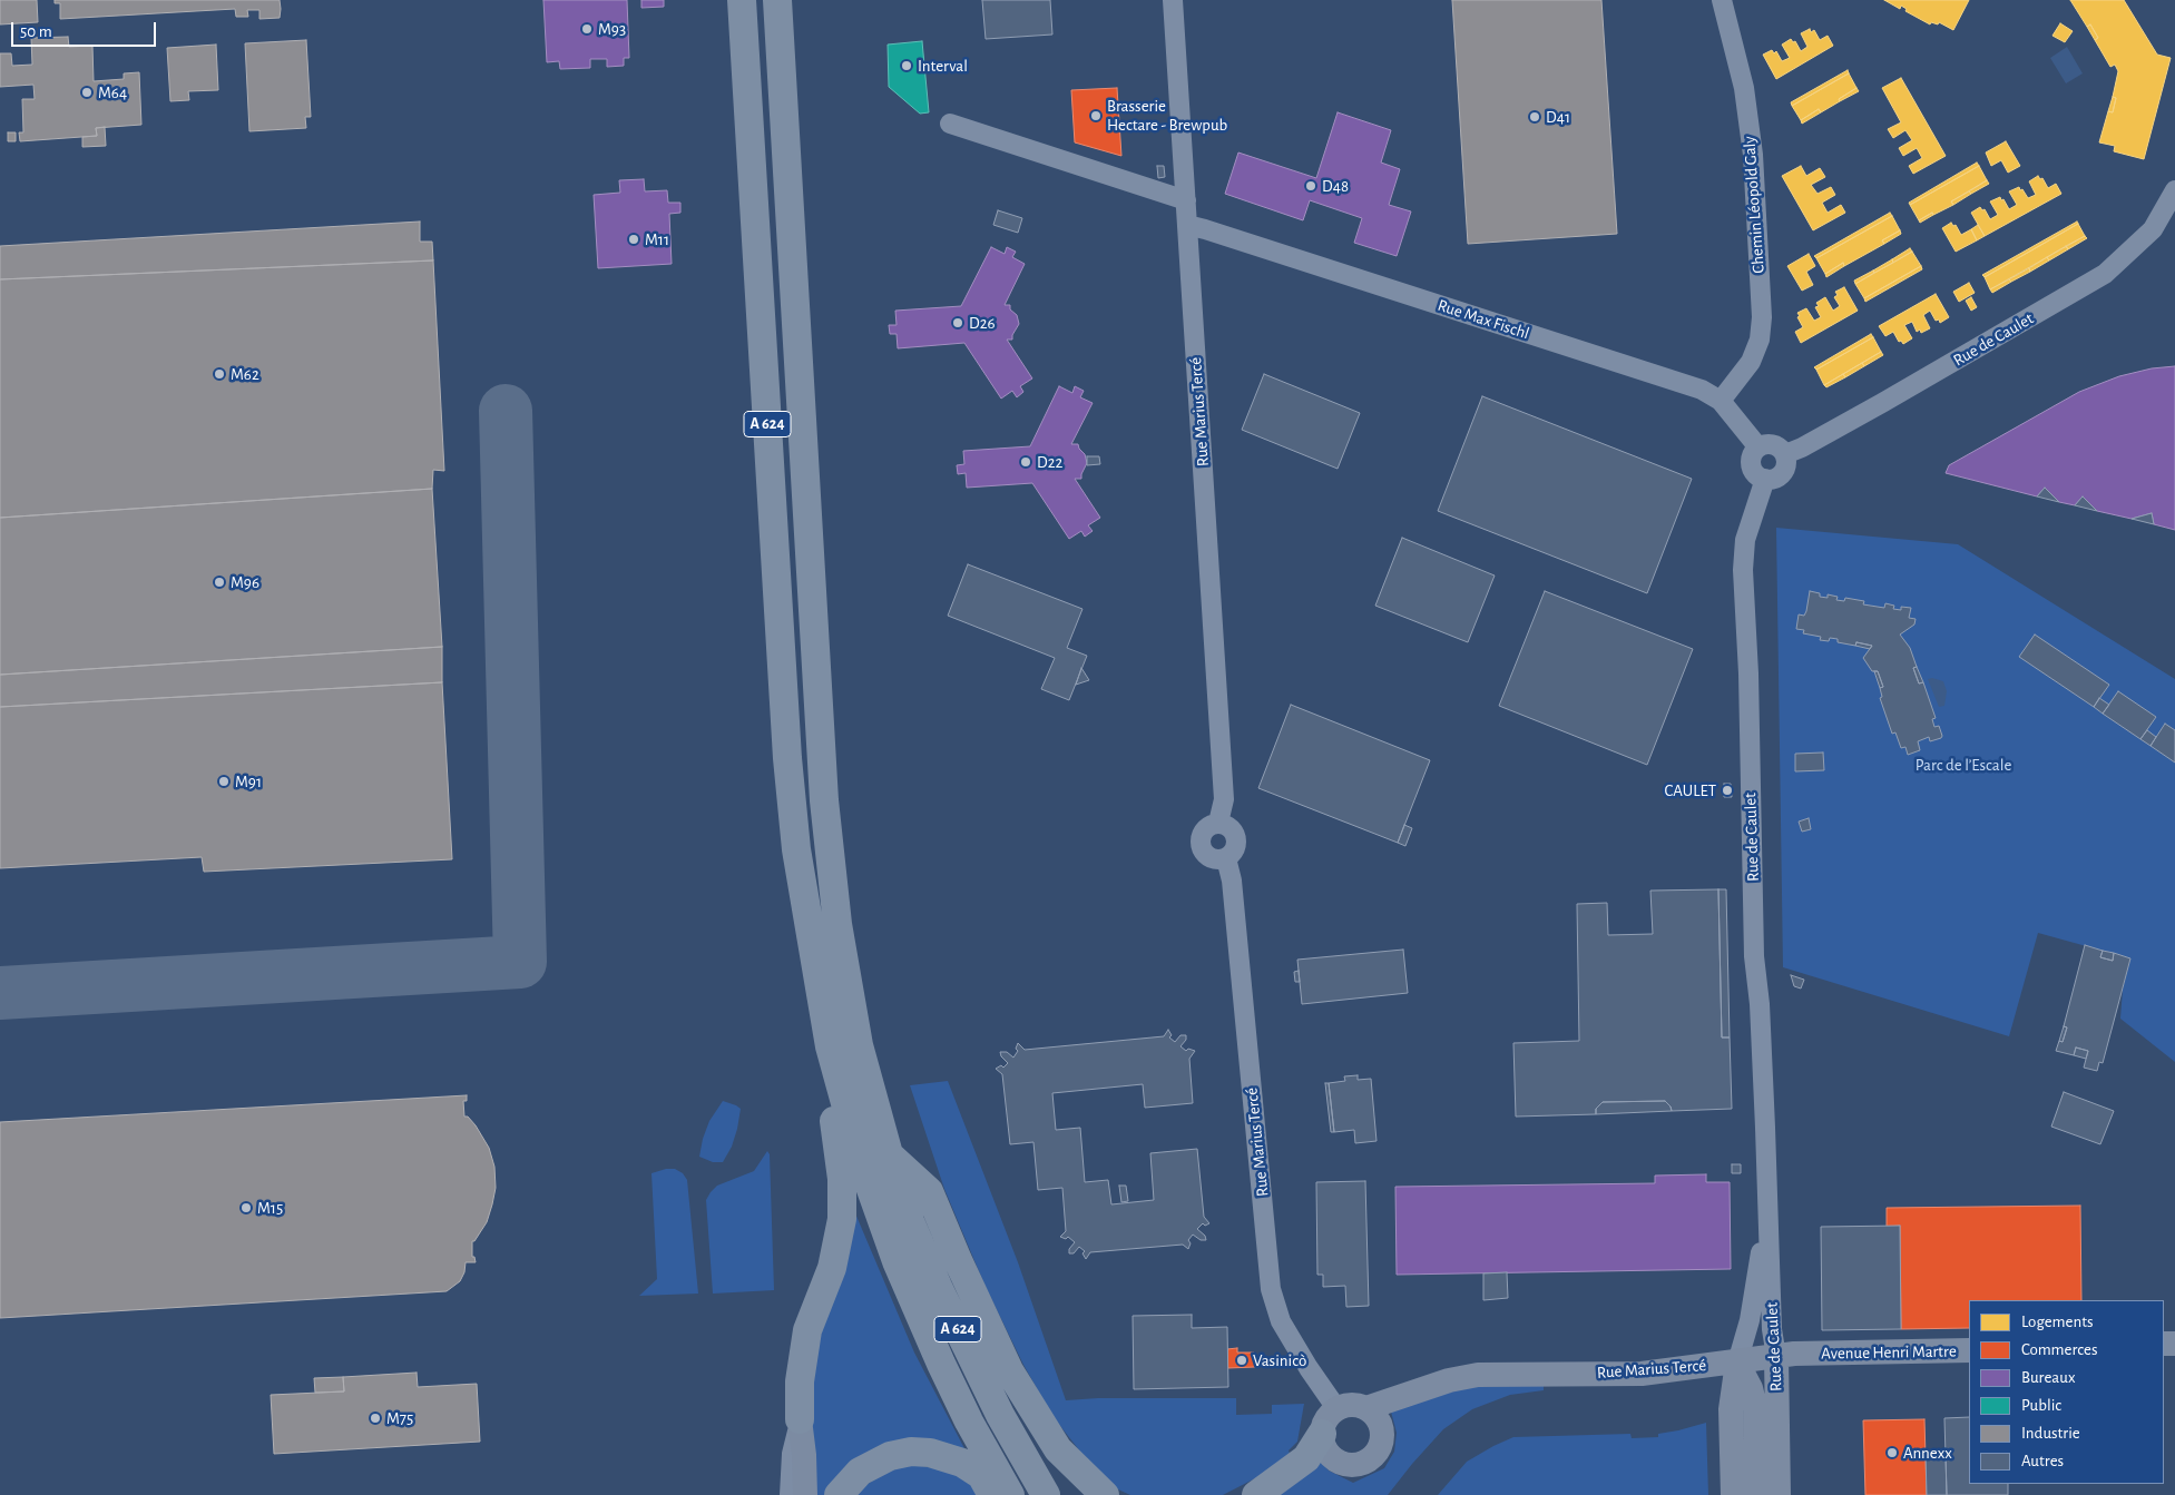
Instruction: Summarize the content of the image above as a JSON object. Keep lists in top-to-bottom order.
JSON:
{
  "streets": {
    "highway": ["A 624"],
    "main road": ["Rue de Caulet", "Rue Marius Tercé", "Avenue Henri Martre"],
    "street": ["Chemin Léopold Galy", "Rue Max Fischl"]
  },
  "crossings": [
    ["Chemin Léopold Galy", "Rue Max Fischl"],
    ["Rue Max Fischl", "Rue de Caulet"],
    ["Rue Max Fischl", "Rue Marius Tercé"],
    ["Rue de Caulet", "Rue Marius Tercé"],
    ["Rue Marius Tercé", "Avenue Henri Martre"]
  ],
  "parks": ["Parc de l’Escale"],
  "places": [
    "M93",
    "Interval",
    "M64",
    "Brasserie Hectare - Brewpub",
    "D41",
    "D48",
    "M11",
    "D26",
    "M62",
    "D22",
    "M96",
    "M91",
    "CAULET",
    "M15",
    "Vasinicò",
    "M75",
    "Annexx"
  ],
  "legend": [
    "Logements",
    "Commerces",
    "Bureaux",
    "Public",
    "Industrie",
    "Autres"
  ],
  "scale_bar": "50 m"
}
